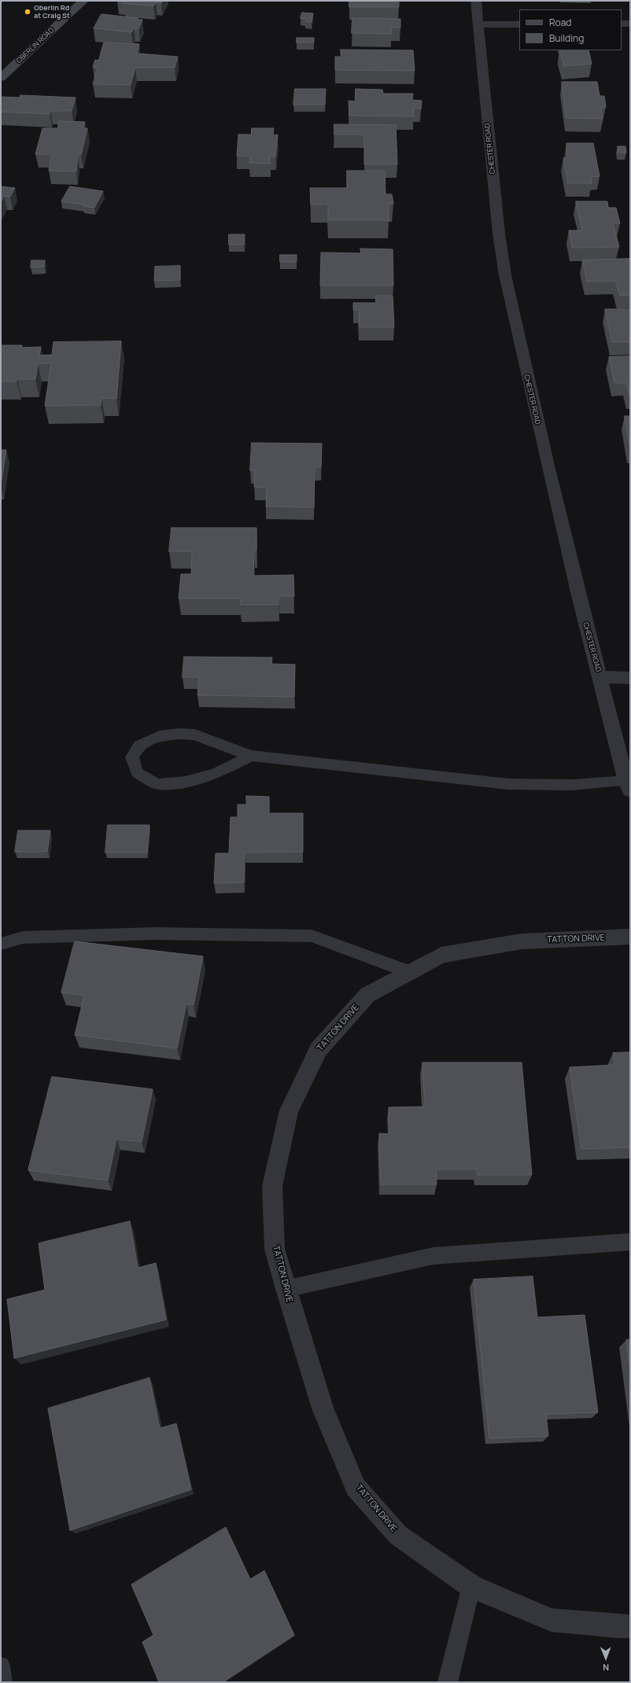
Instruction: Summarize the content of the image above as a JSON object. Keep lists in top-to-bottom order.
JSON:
{
  "streets": {
    "main road": ["OBERLIN ROAD"],
    "street": ["CHESTER ROAD", "TATTON DRIVE"]
  },
  "places": ["Oberlin Rd at Craig St"],
  "legend": ["Road", "Building"],
  "north": "bottom"
}
